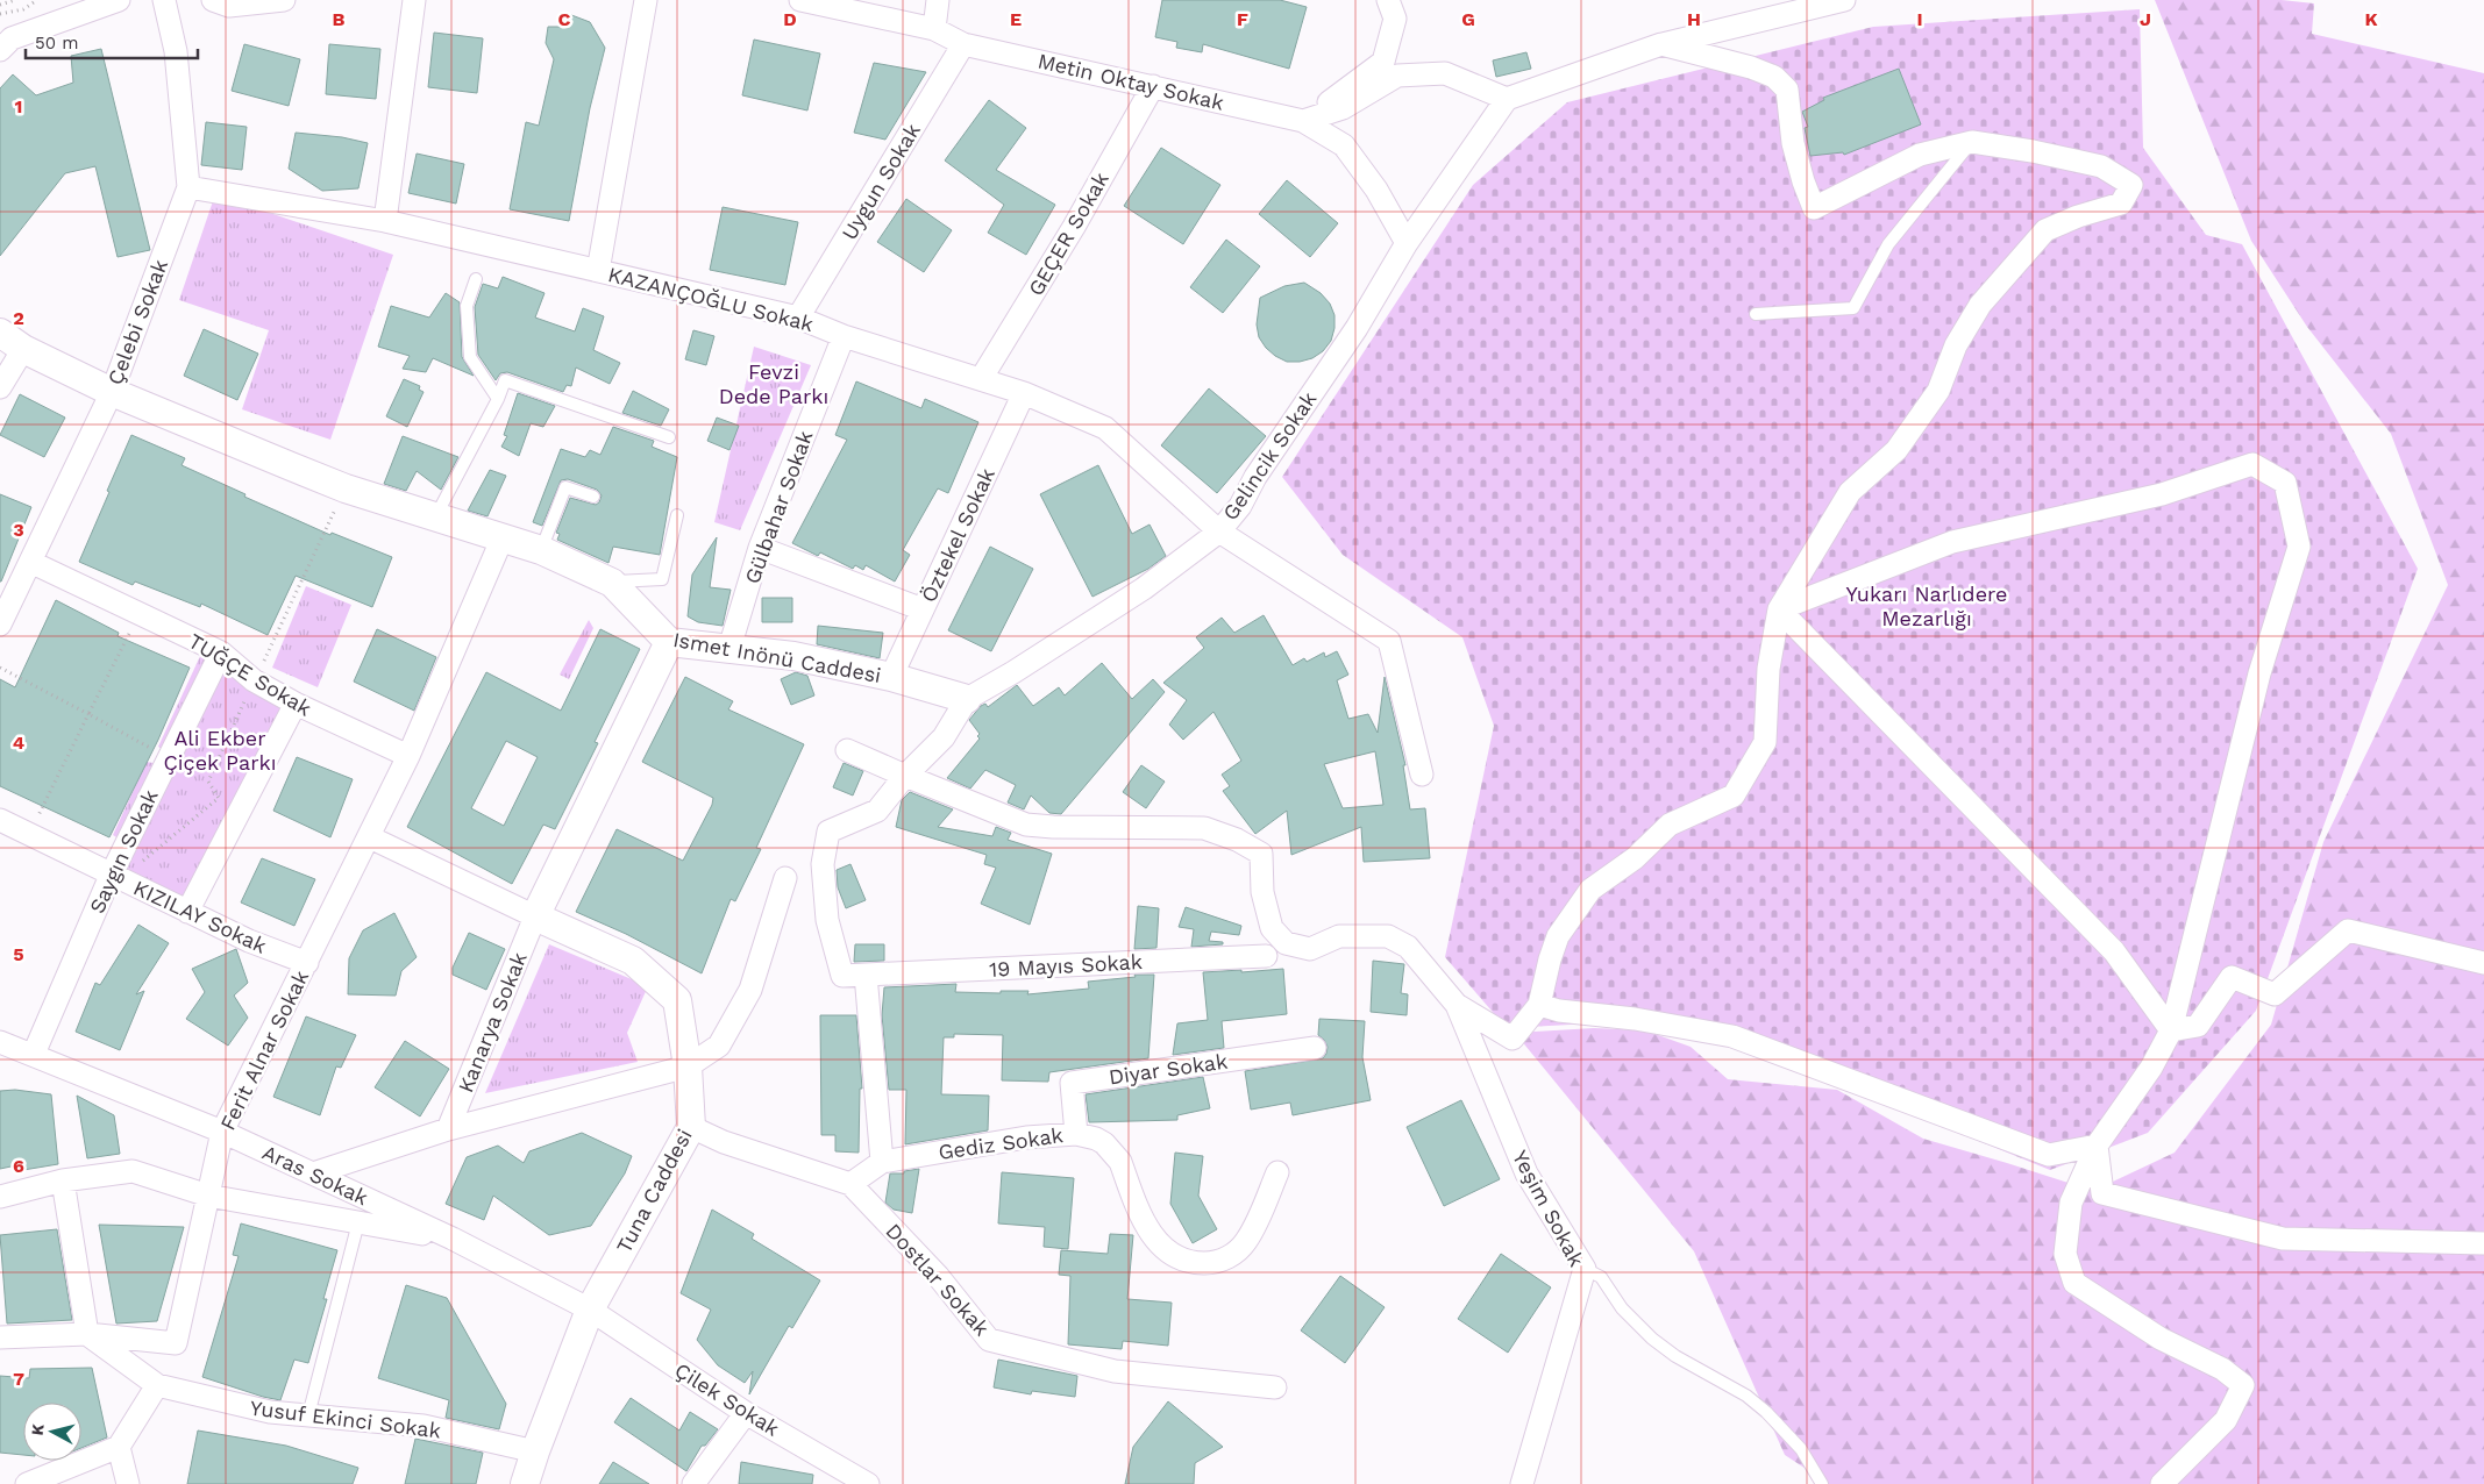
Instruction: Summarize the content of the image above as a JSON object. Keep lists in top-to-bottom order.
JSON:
{
  "streets": {
    "street": [
      "Metin Oktay Sokak",
      "Uygun Sokak",
      "GEÇER Sokak",
      "KAZANÇOĞLU Sokak",
      "Çelebi Sokak",
      "Gelincik Sokak",
      "Gülbahar Sokak",
      "Öztekel Sokak",
      "Ismet Inönü Caddesi",
      "TUĞÇE Sokak",
      "Saygın Sokak",
      "KIZILAY Sokak",
      "19 Mayıs Sokak",
      "Kanarya Sokak",
      "Ferit Alnar Sokak",
      "Diyar Sokak",
      "Gediz Sokak",
      "Aras Sokak",
      "Tuna Caddesi",
      "Yeşim Sokak",
      "Dostlar Sokak",
      "Çilek Sokak",
      "Yusuf Ekinci Sokak"
    ]
  },
  "crossings": [
    ["Metin Oktay Sokak", "Uygun Sokak"],
    ["Metin Oktay Sokak", "GEÇER Sokak"],
    ["Metin Oktay Sokak", "Gelincik Sokak"],
    ["Uygun Sokak", "KAZANÇOĞLU Sokak"],
    ["GEÇER Sokak", "KAZANÇOĞLU Sokak"],
    ["KAZANÇOĞLU Sokak", "Çelebi Sokak"],
    ["KAZANÇOĞLU Sokak", "Gelincik Sokak"],
    ["KAZANÇOĞLU Sokak", "Gülbahar Sokak"],
    ["KAZANÇOĞLU Sokak", "Öztekel Sokak"],
    ["Çelebi Sokak", "Ismet Inönü Caddesi"],
    ["Çelebi Sokak", "TUĞÇE Sokak"],
    ["Gelincik Sokak", "Ismet Inönü Caddesi"],
    ["Gülbahar Sokak", "Ismet Inönü Caddesi"],
    ["Öztekel Sokak", "Ismet Inönü Caddesi"],
    ["Ismet Inönü Caddesi", "Ferit Alnar Sokak"],
    ["TUĞÇE Sokak", "Saygın Sokak"],
    ["TUĞÇE Sokak", "Ferit Alnar Sokak"],
    ["Saygın Sokak", "KIZILAY Sokak"],
    ["Saygın Sokak", "Aras Sokak"],
    ["KIZILAY Sokak", "Ferit Alnar Sokak"],
    ["Kanarya Sokak", "Tuna Caddesi"],
    ["Ferit Alnar Sokak", "Aras Sokak"],
    ["Diyar Sokak", "Gediz Sokak"],
    ["Aras Sokak", "Tuna Caddesi"],
    ["Aras Sokak", "Çilek Sokak"],
    ["Tuna Caddesi", "Dostlar Sokak"],
    ["Tuna Caddesi", "Çilek Sokak"],
    ["Tuna Caddesi", "Yusuf Ekinci Sokak"]
  ],
  "parks": ["Fevzi Dede Parkı", "Yukarı Narlıdere Mezarlığı", "Ali Ekber Çiçek Parkı"],
  "scale_bar": "50 m",
  "north": "left",
  "grid": {
    "columns": [
      "B",
      "C",
      "D",
      "E",
      "F",
      "G",
      "H",
      "I",
      "J",
      "K"
    ],
    "rows": [
      "1",
      "2",
      "3",
      "4",
      "5",
      "6",
      "7"
    ]
  }
}
